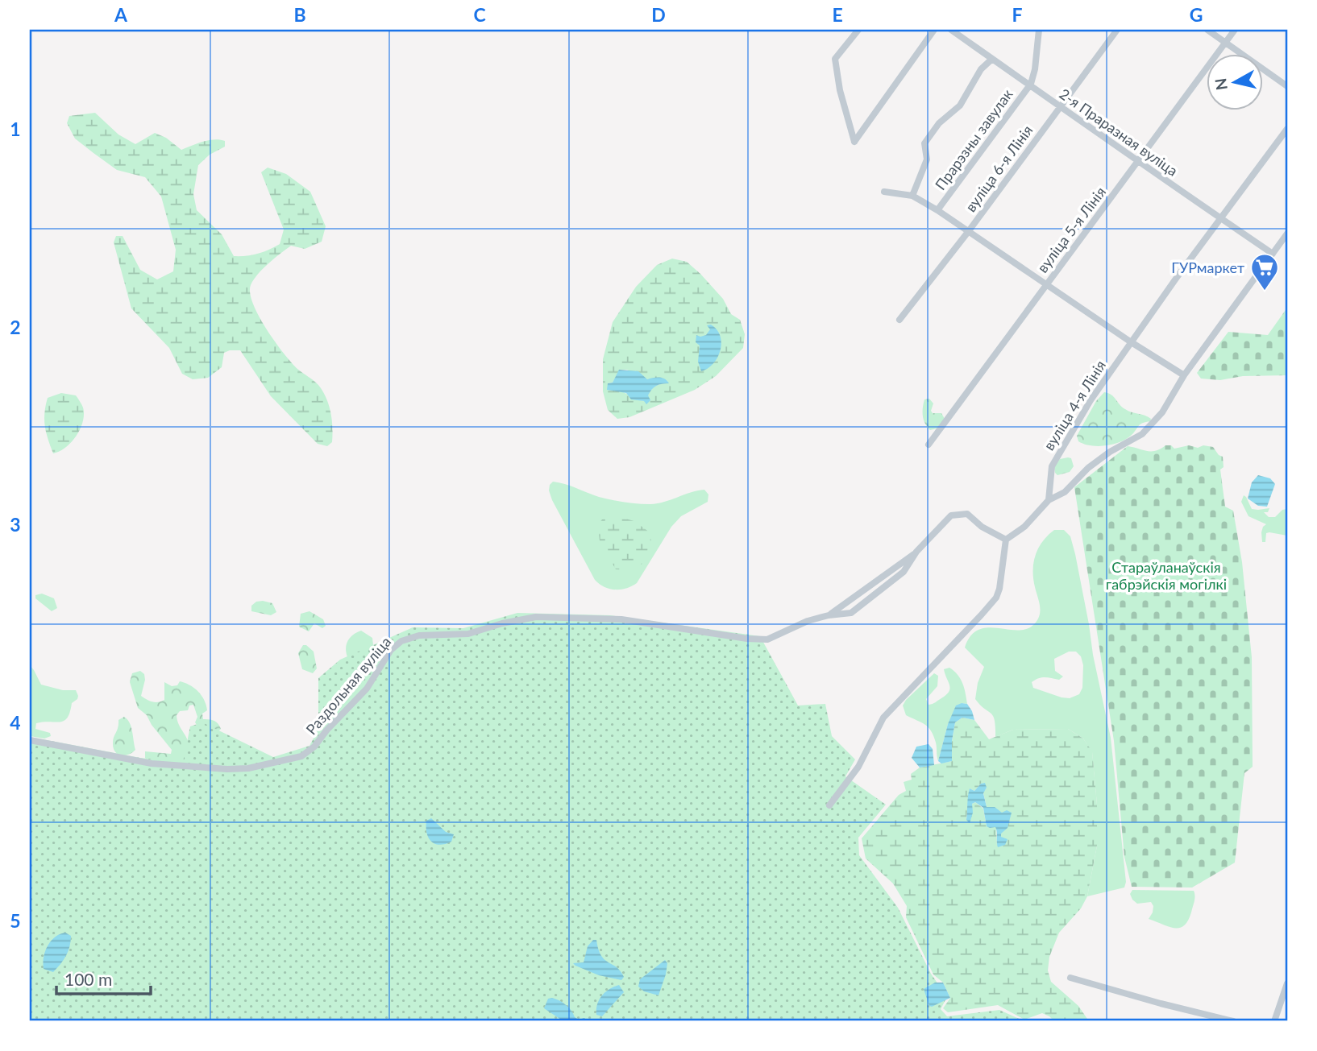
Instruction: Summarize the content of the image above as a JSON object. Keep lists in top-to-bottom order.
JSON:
{
  "streets": {
    "street": [
      "2-я Праразная вуліца",
      "Прарэзны завулак",
      "вуліца 6-я Лінія",
      "вуліца 5-я Лінія",
      "вуліца 4-я Лінія",
      "Раздольная вуліца"
    ]
  },
  "crossings": [
    ["2-я Праразная вуліца", "Прарэзны завулак"],
    ["2-я Праразная вуліца", "вуліца 6-я Лінія"],
    ["2-я Праразная вуліца", "вуліца 5-я Лінія"],
    ["2-я Праразная вуліца", "вуліца 4-я Лінія"]
  ],
  "parks": ["Стараўланаўскія габрэйскія могілкі"],
  "places": {
    "supermarket": ["ГУРмаркет"]
  },
  "scale_bar": "100 m",
  "north": "left",
  "grid": {
    "columns": [
      "A",
      "B",
      "C",
      "D",
      "E",
      "F",
      "G"
    ],
    "rows": [
      "1",
      "2",
      "3",
      "4",
      "5"
    ]
  }
}
